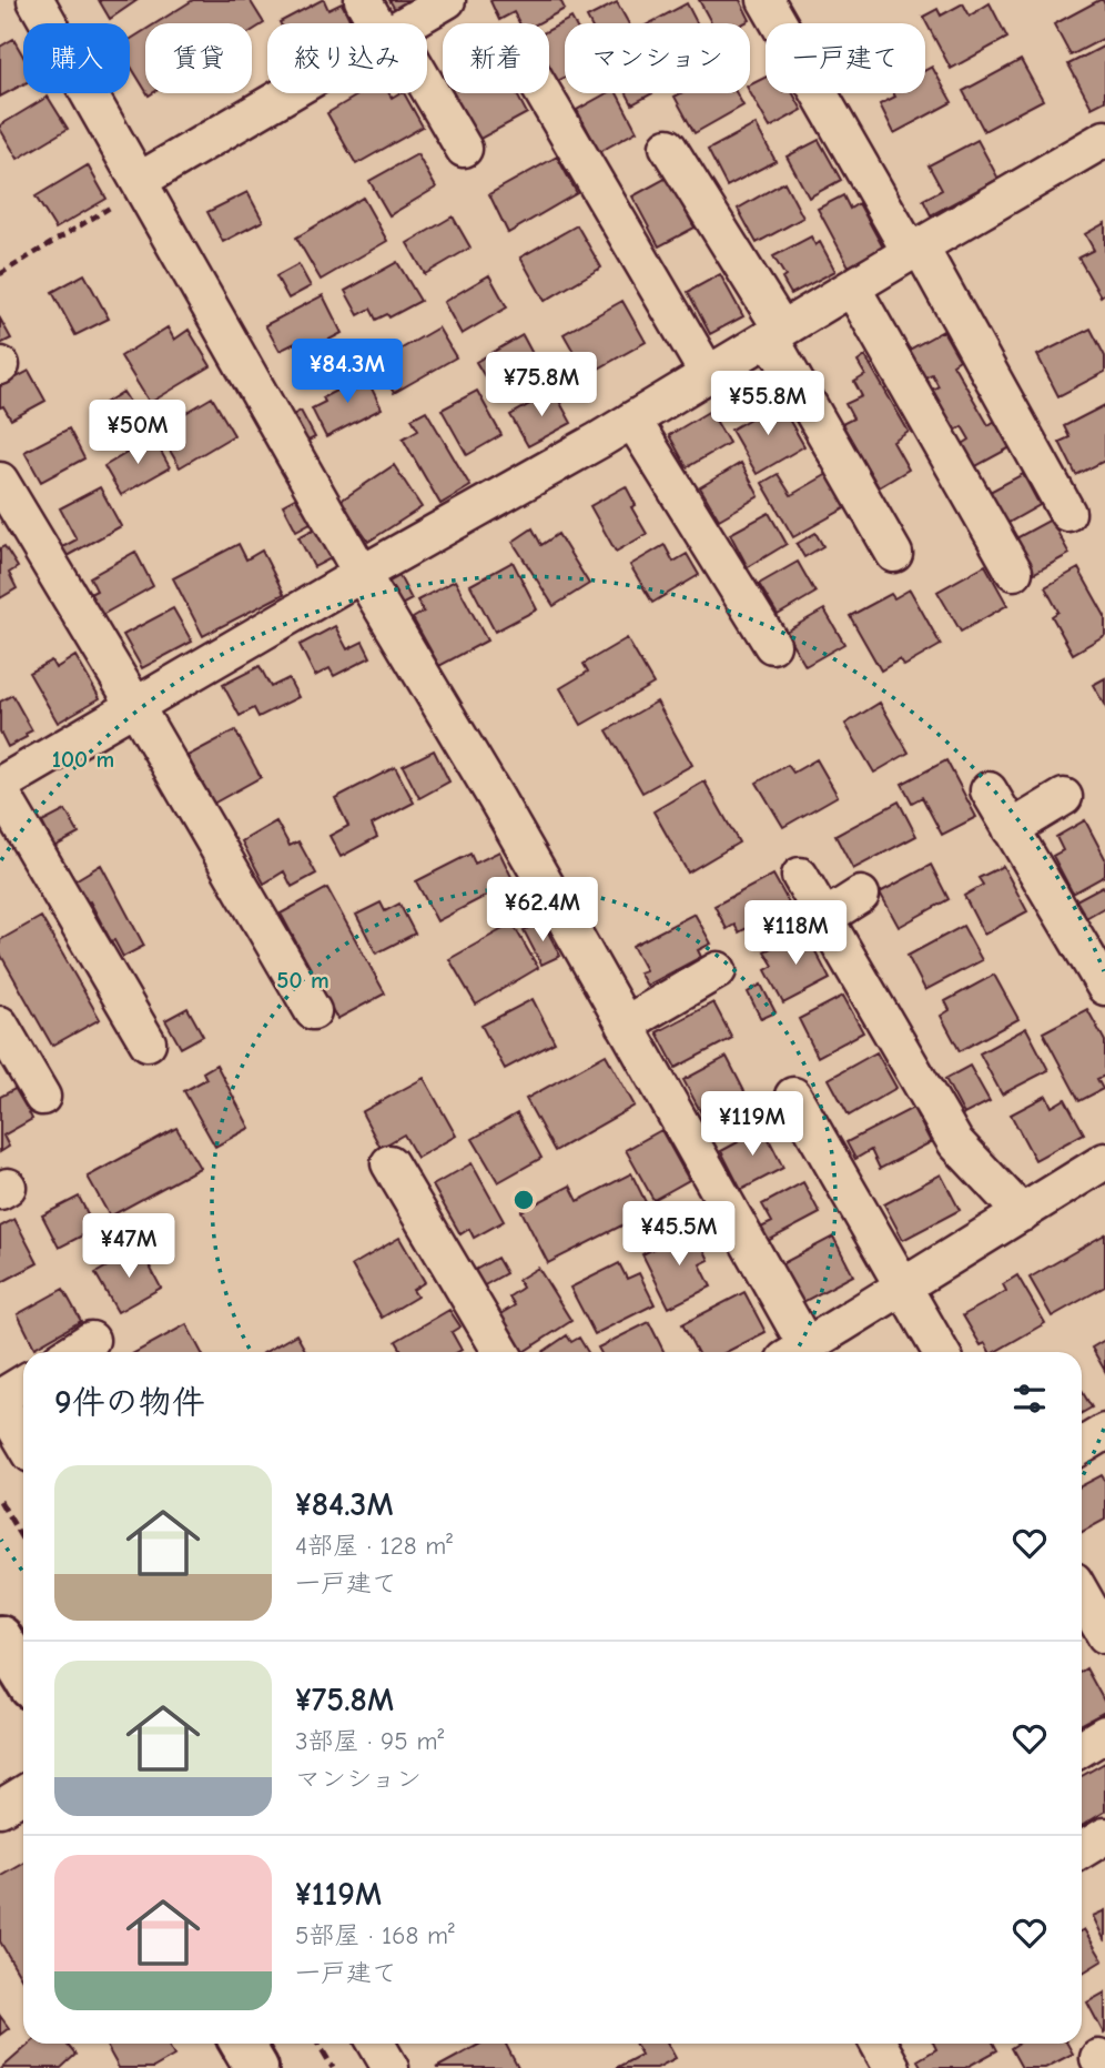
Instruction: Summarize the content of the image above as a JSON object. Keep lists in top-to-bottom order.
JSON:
{
  "page": {
    "chip": [
      "購入",
      "賃貸",
      "絞り込み",
      "新着",
      "マンション",
      "一戸建て"
    ],
    "price": [
      "¥84.3M",
      "¥75.8M",
      "¥55.8M",
      "¥50M",
      "¥62.4M",
      "¥118M",
      "¥119M",
      "¥45.5M",
      "¥47M"
    ],
    "heading": "9件の物件",
    "list": [
      {
        "name": "¥84.3M",
        "note": "4部屋 · 128 m² · 一戸建て"
      },
      {
        "name": "¥75.8M",
        "note": "3部屋 · 95 m² · マンション"
      },
      {
        "name": "¥119M",
        "note": "5部屋 · 168 m² · 一戸建て"
      }
    ]
  },
  "rings": ["100 m", "50 m"]
}
